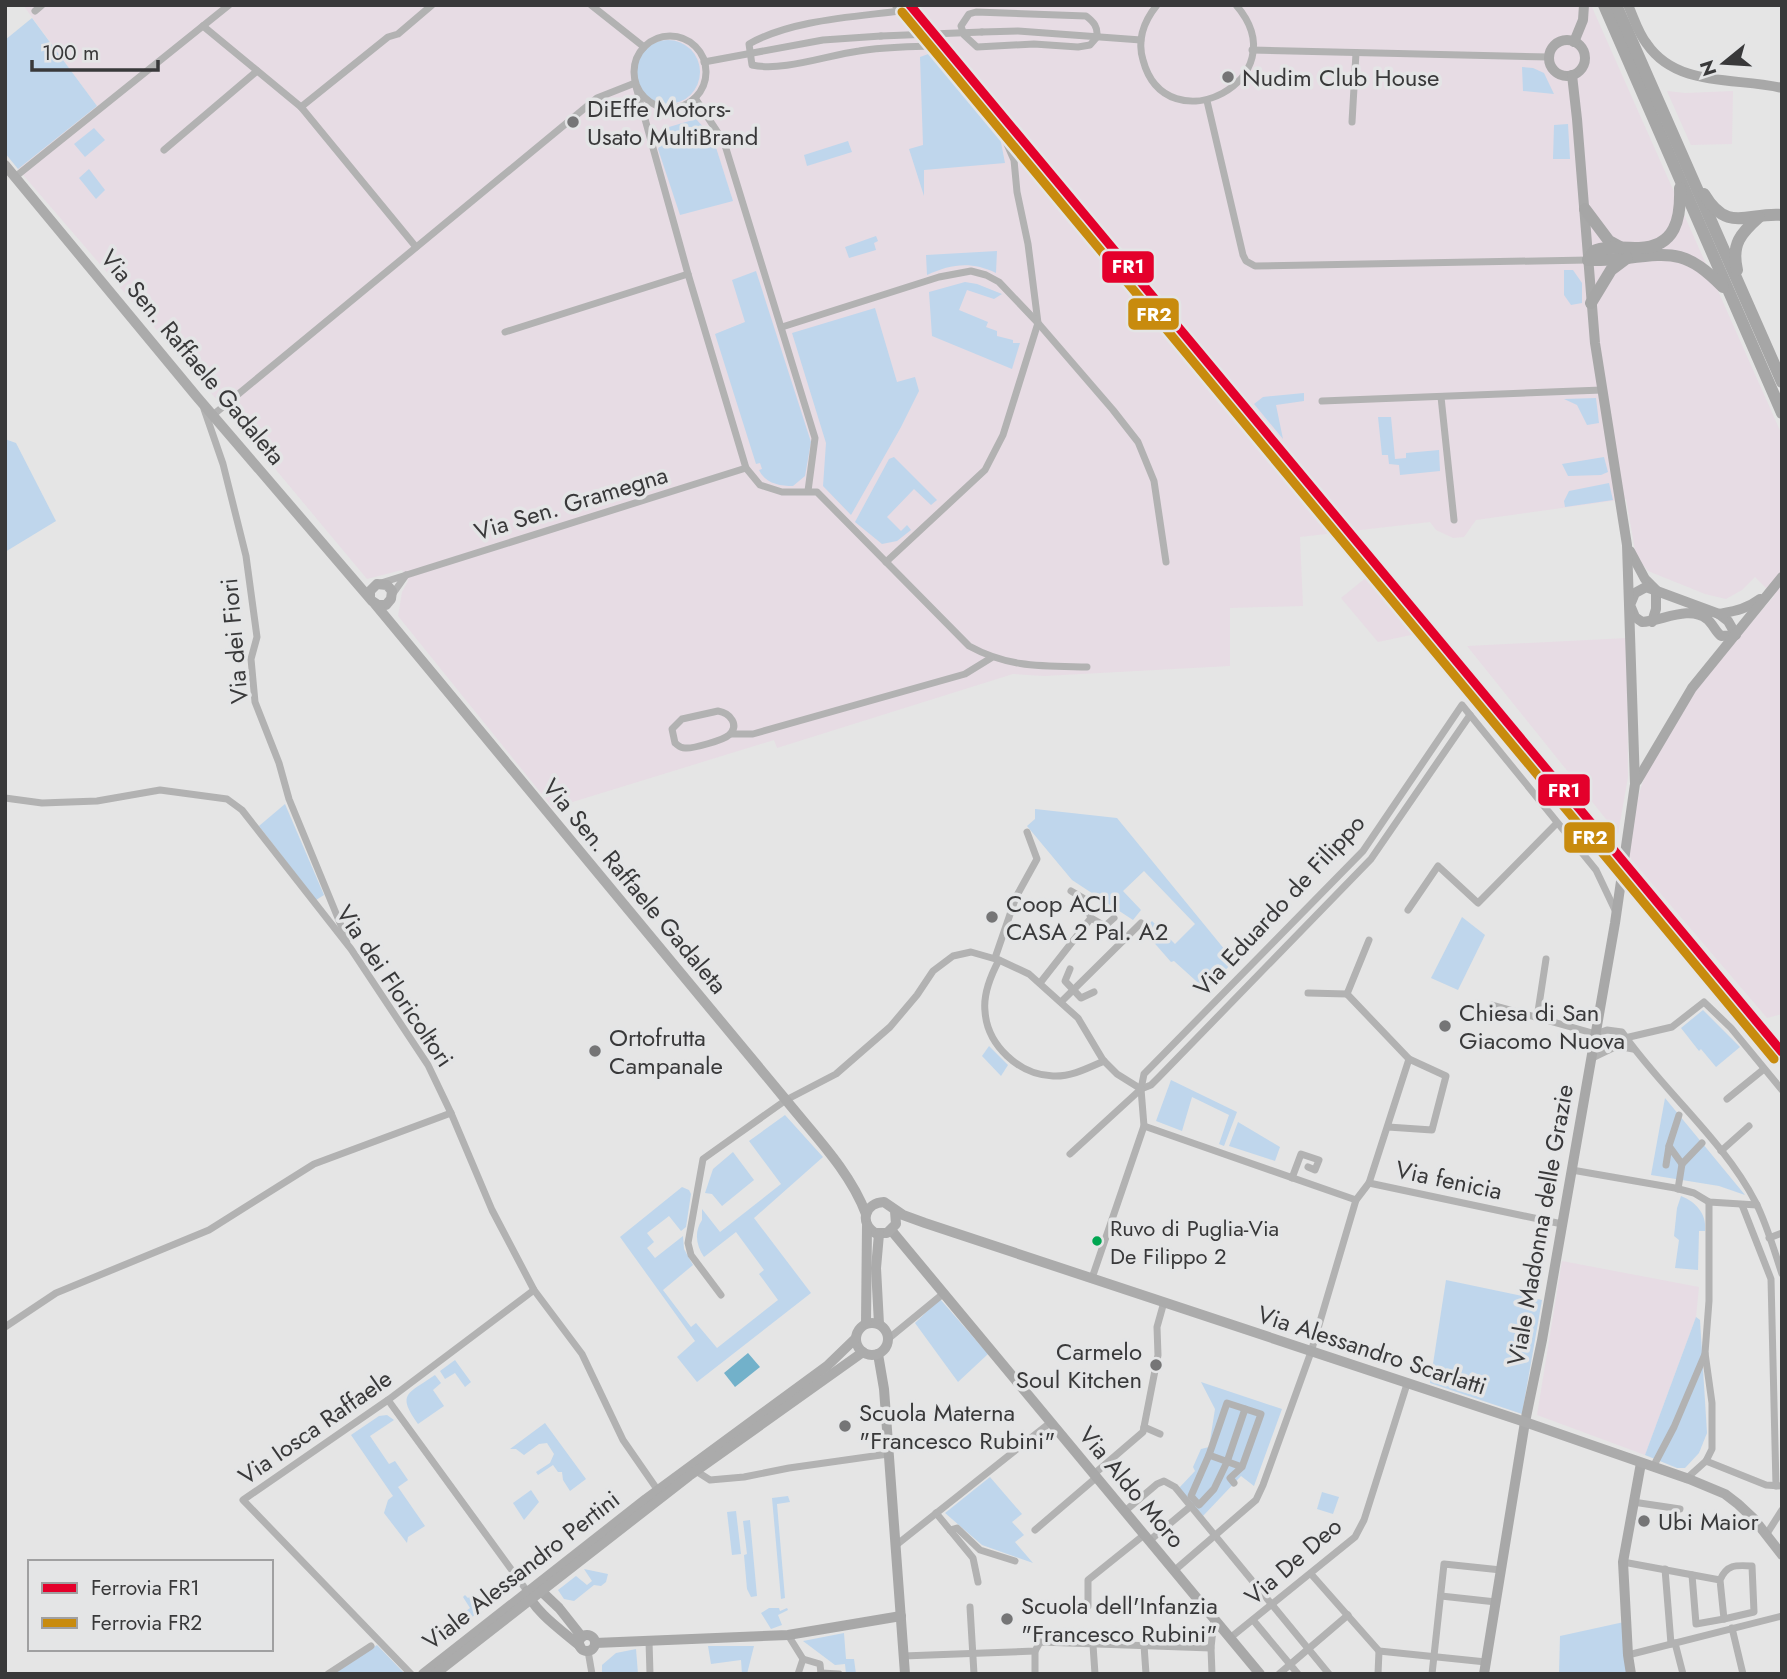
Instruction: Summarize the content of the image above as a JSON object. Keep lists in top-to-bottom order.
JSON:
{
  "streets": {
    "main road": ["Via Sen. Raffaele Gadaleta", "Via Alessandro Scarlatti", "Viale Alessandro Pertini"],
    "street": [
      "Via Sen. Gramegna",
      "Via dei Fiori",
      "Via Eduardo de Filippo",
      "Via dei Floricoltori",
      "Via fenicia",
      "Viale Madonna delle Grazie",
      "Via Iosca Raffaele",
      "Via Aldo Moro",
      "Via De Deo"
    ]
  },
  "crossings": [
    ["Via Sen. Raffaele Gadaleta", "Via Sen. Gramegna"],
    ["Via Sen. Raffaele Gadaleta", "Via dei Fiori"],
    ["Via Sen. Raffaele Gadaleta", "Via Alessandro Scarlatti"],
    ["Via Sen. Raffaele Gadaleta", "Via Aldo Moro"],
    ["Via dei Fiori", "Via dei Floricoltori"],
    ["Via dei Floricoltori", "Via Iosca Raffaele"],
    ["Via fenicia", "Viale Madonna delle Grazie"],
    ["Viale Madonna delle Grazie", "Via Alessandro Scarlatti"],
    ["Via Alessandro Scarlatti", "Via Aldo Moro"],
    ["Via Alessandro Scarlatti", "Via De Deo"],
    ["Via Aldo Moro", "Via De Deo"]
  ],
  "places": [
    "Nudim Club House",
    "DiEffe Motors- Usato MultiBrand",
    "Coop ACLI CASA 2 Pal. A2",
    "Chiesa di San Giacomo Nuova",
    "Ortofrutta Campanale",
    "Ruvo di Puglia-Via De Filippo 2",
    "Carmelo Soul Kitchen",
    "Scuola Materna \"Francesco Rubini\"",
    "Ubi Maior",
    "Scuola dell'Infanzia \"Francesco Rubini\""
  ],
  "lines": ["rail line FR1", "rail line FR2"],
  "legend": ["Ferrovia FR1", "Ferrovia FR2"],
  "scale_bar": "100 m",
  "north": "left"
}
